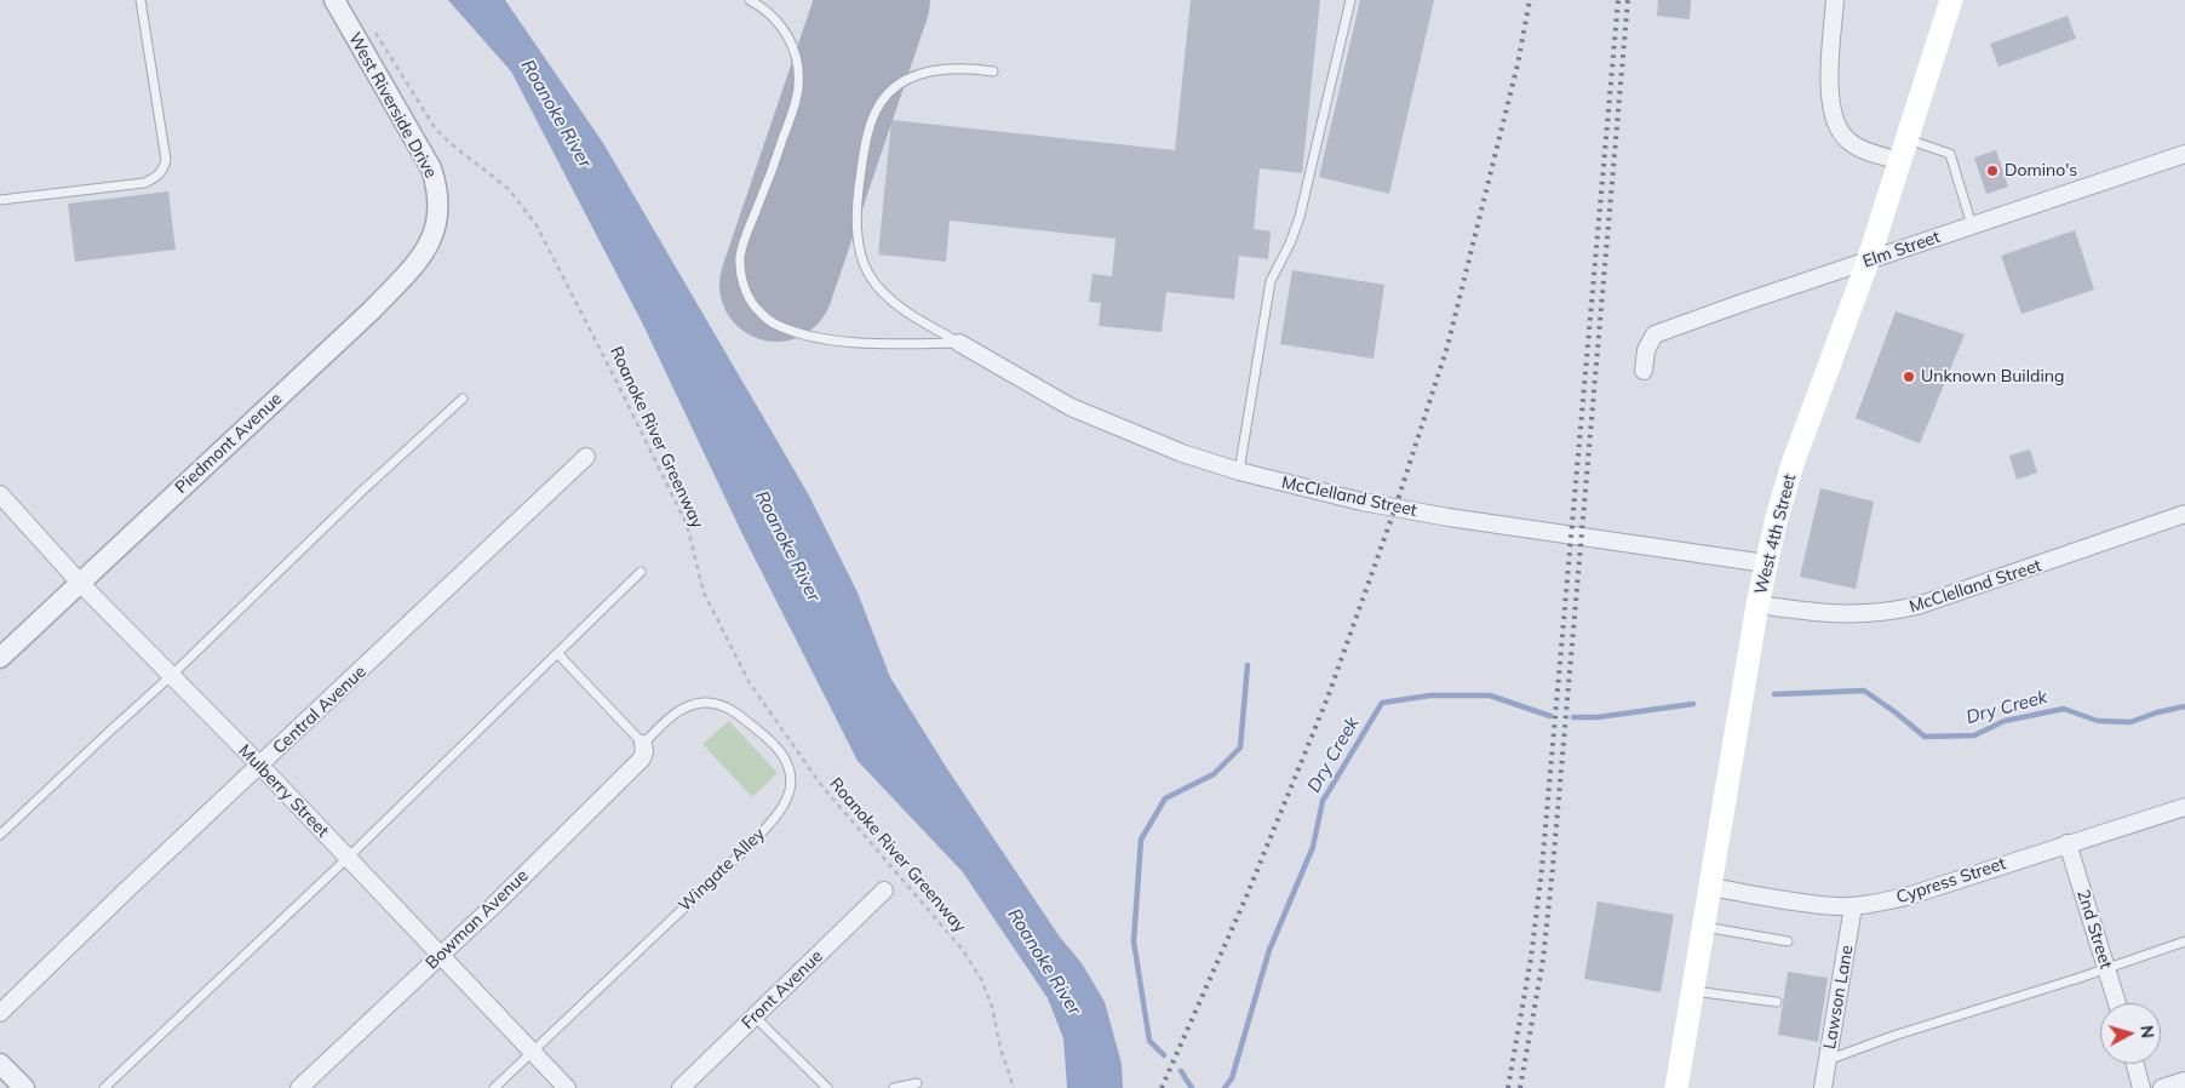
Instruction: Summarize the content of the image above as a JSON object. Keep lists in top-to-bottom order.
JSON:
{
  "streets": {
    "main road": ["West 4th Street"],
    "street": [
      "West Riverside Drive",
      "Elm Street",
      "Piedmont Avenue",
      "McClelland Street",
      "Central Avenue",
      "Mulberry Street",
      "Cypress Street",
      "Bowman Avenue",
      "2nd Street",
      "Front Avenue",
      "Lawson Lane"
    ],
    "lane": ["Wingate Alley"],
    "path": ["Roanoke River Greenway"]
  },
  "crossings": [
    ["West Riverside Drive", "Piedmont Avenue"],
    ["Elm Street", "West 4th Street"],
    ["Piedmont Avenue", "Mulberry Street"],
    ["McClelland Street", "West 4th Street"],
    ["West 4th Street", "Cypress Street"],
    ["Central Avenue", "Mulberry Street"],
    ["Mulberry Street", "Wingate Alley"],
    ["Mulberry Street", "Bowman Avenue"],
    ["Wingate Alley", "Bowman Avenue"],
    ["Cypress Street", "2nd Street"],
    ["Cypress Street", "Lawson Lane"]
  ],
  "water": ["Roanoke River", "Dry Creek"],
  "places": ["Domino's", "Unknown Building"],
  "north": "right"
}
